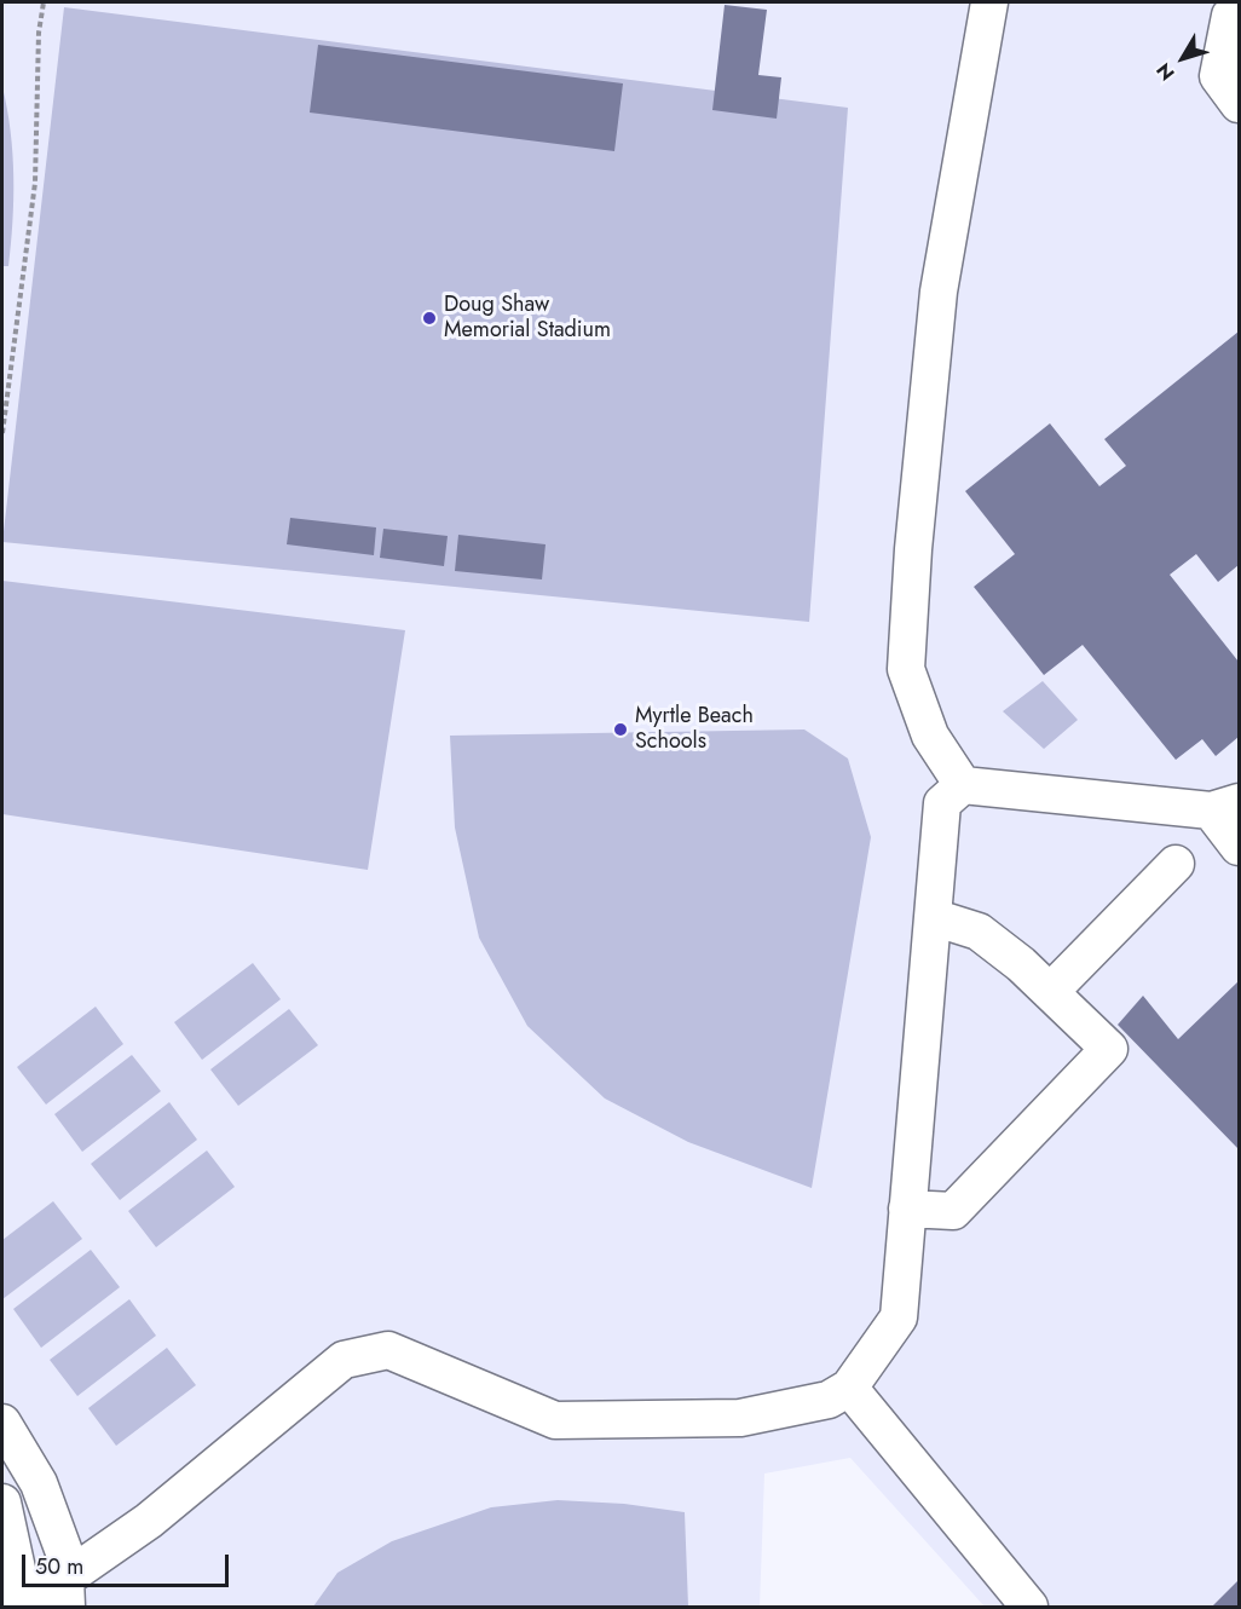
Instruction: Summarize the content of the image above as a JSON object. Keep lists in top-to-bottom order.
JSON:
{
  "places": ["Doug Shaw Memorial Stadium", "Myrtle Beach Schools"],
  "scale_bar": "50 m",
  "north": "bottom left"
}
